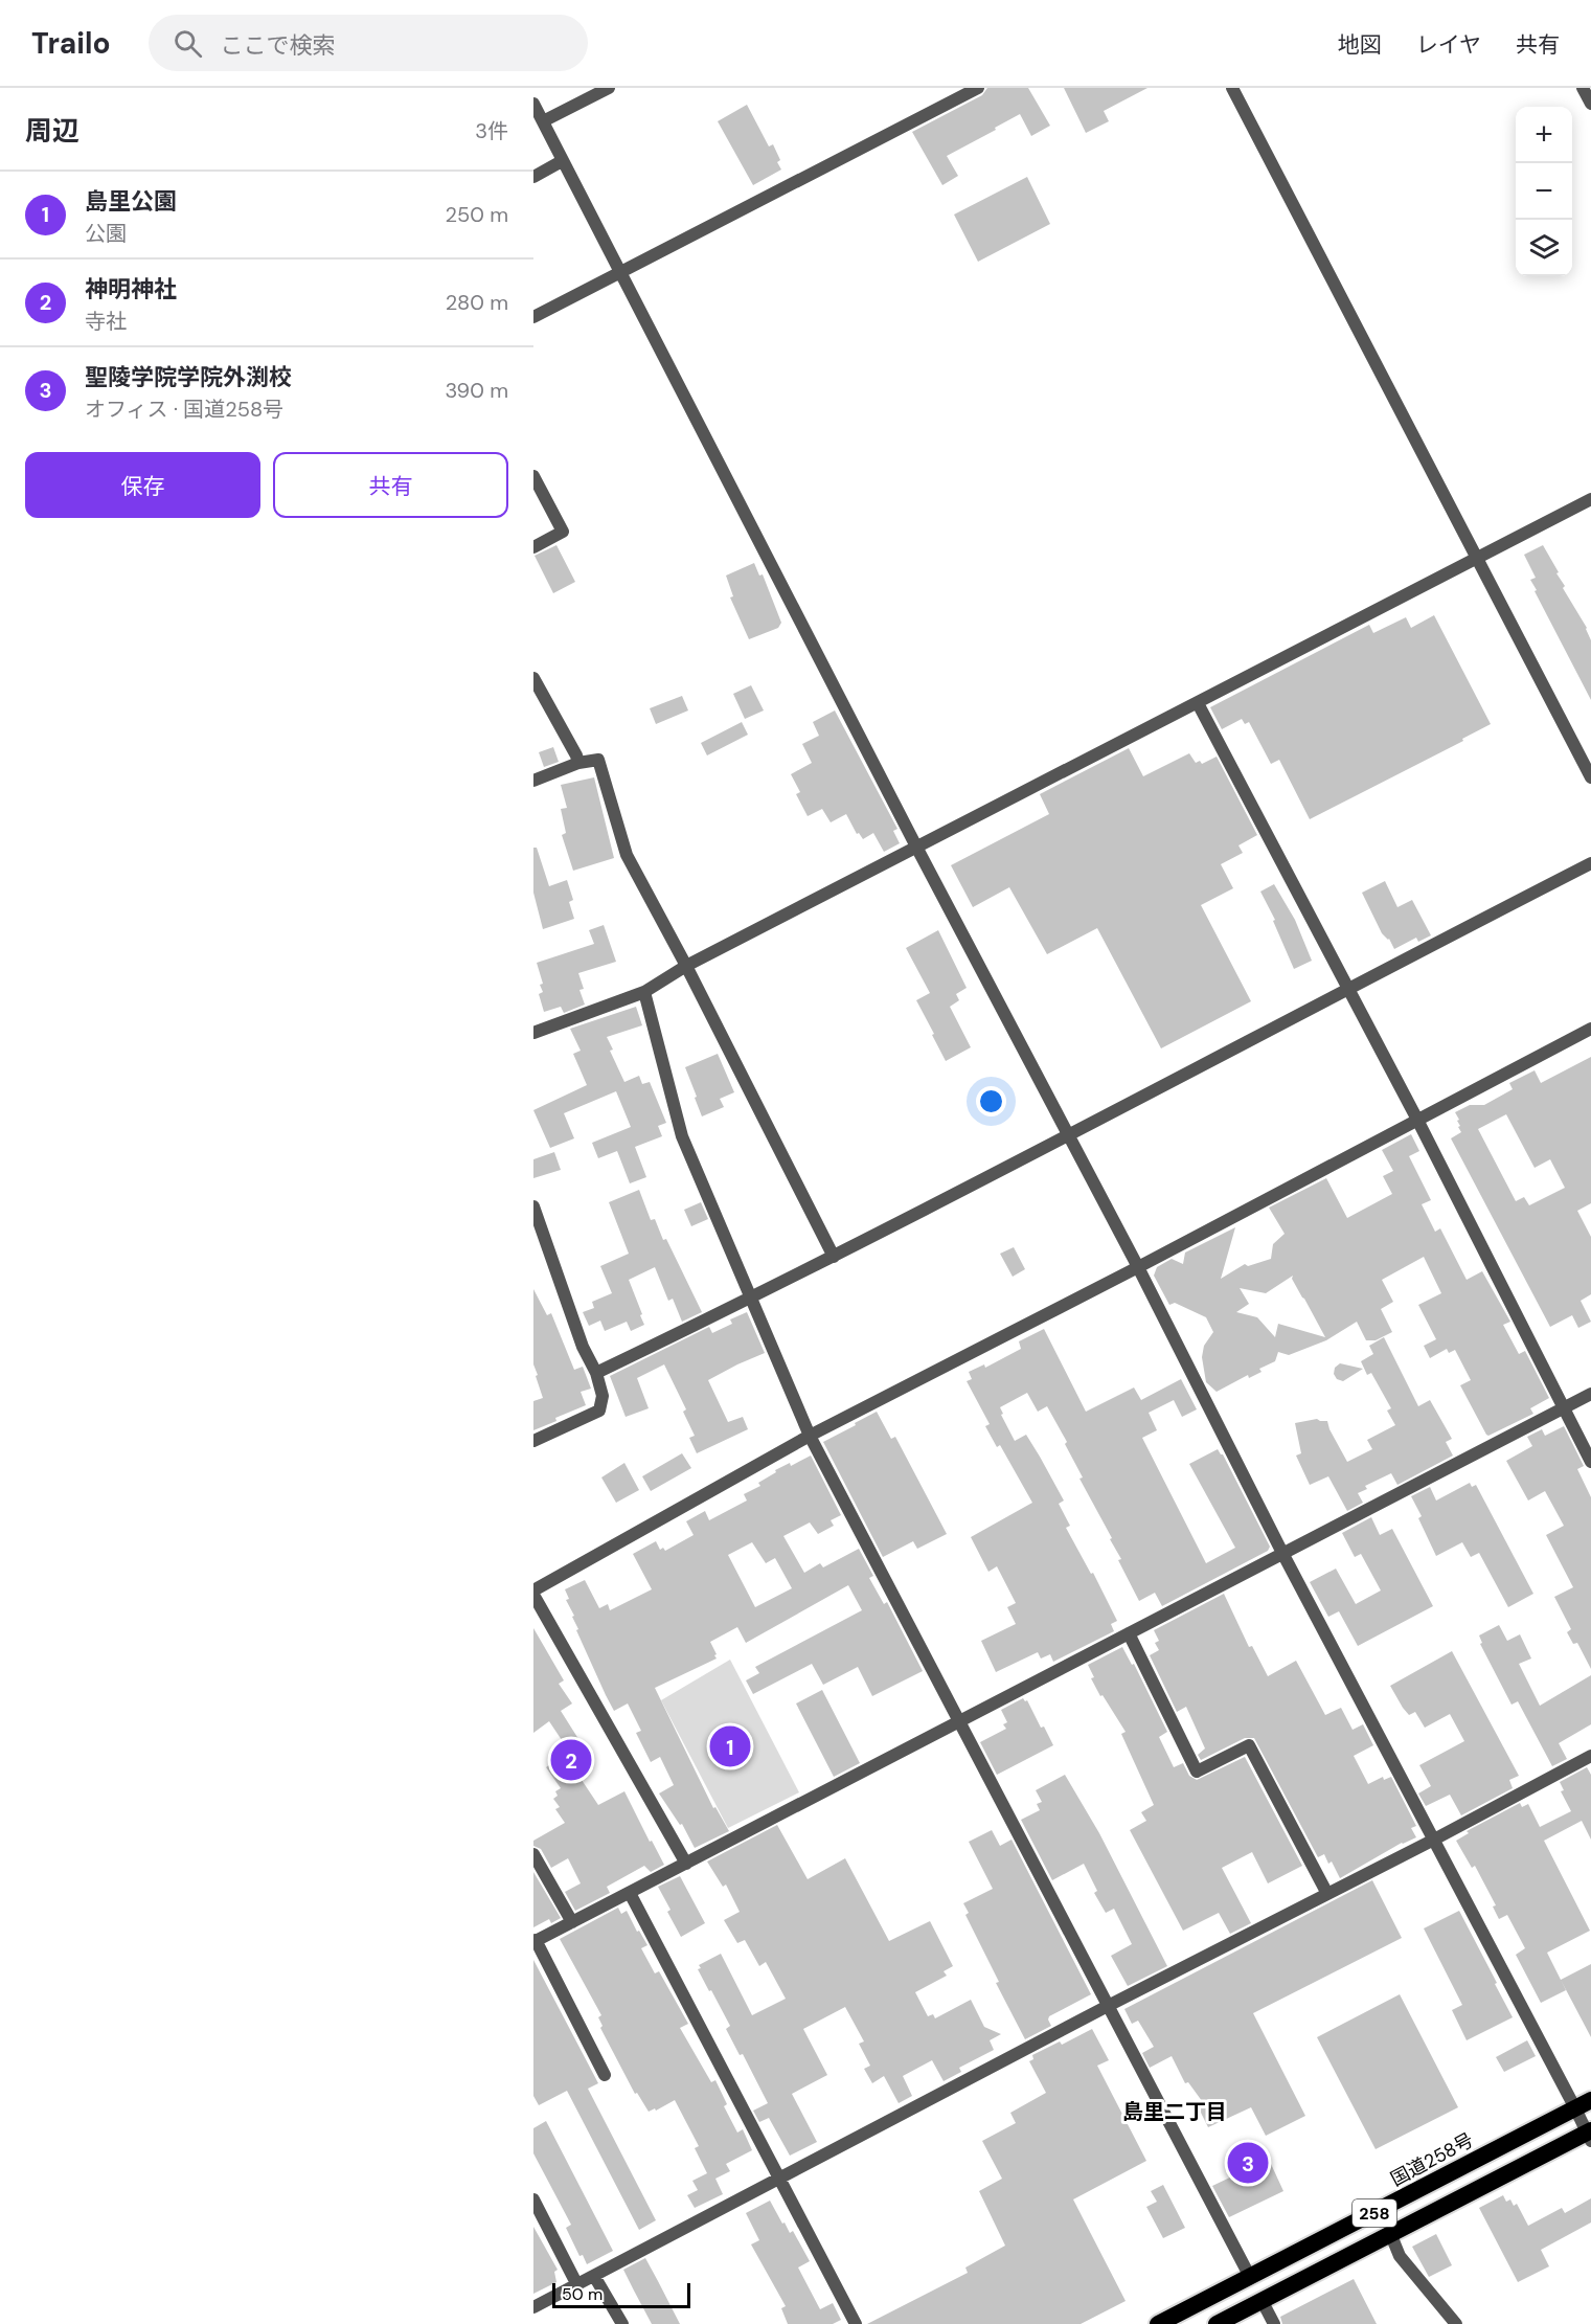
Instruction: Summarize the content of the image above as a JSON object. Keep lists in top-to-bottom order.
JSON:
{
  "streets": {
    "highway": ["国道258号", "258"]
  },
  "districts": ["島里二丁目"],
  "scale_bar": "50 m",
  "page": {
    "header": "Trailo",
    "search": "ここで検索",
    "nav": ["地図", "レイヤ", "共有"],
    "heading": ["周辺", "3件"],
    "map_buttons": ["+", "−"],
    "list": [
      {
        "mark": "1",
        "name": "島里公園",
        "note": "公園",
        "value": "250 m"
      },
      {
        "mark": "2",
        "name": "神明神社",
        "note": "寺社",
        "value": "280 m"
      },
      {
        "mark": "3",
        "name": "聖陵学院学院外渕校",
        "note": "オフィス · 国道258号",
        "value": "390 m"
      }
    ],
    "buttons": ["保存", "共有"],
    "pins": ["1", "2", "3"],
    "scale": "50 m"
  }
}
